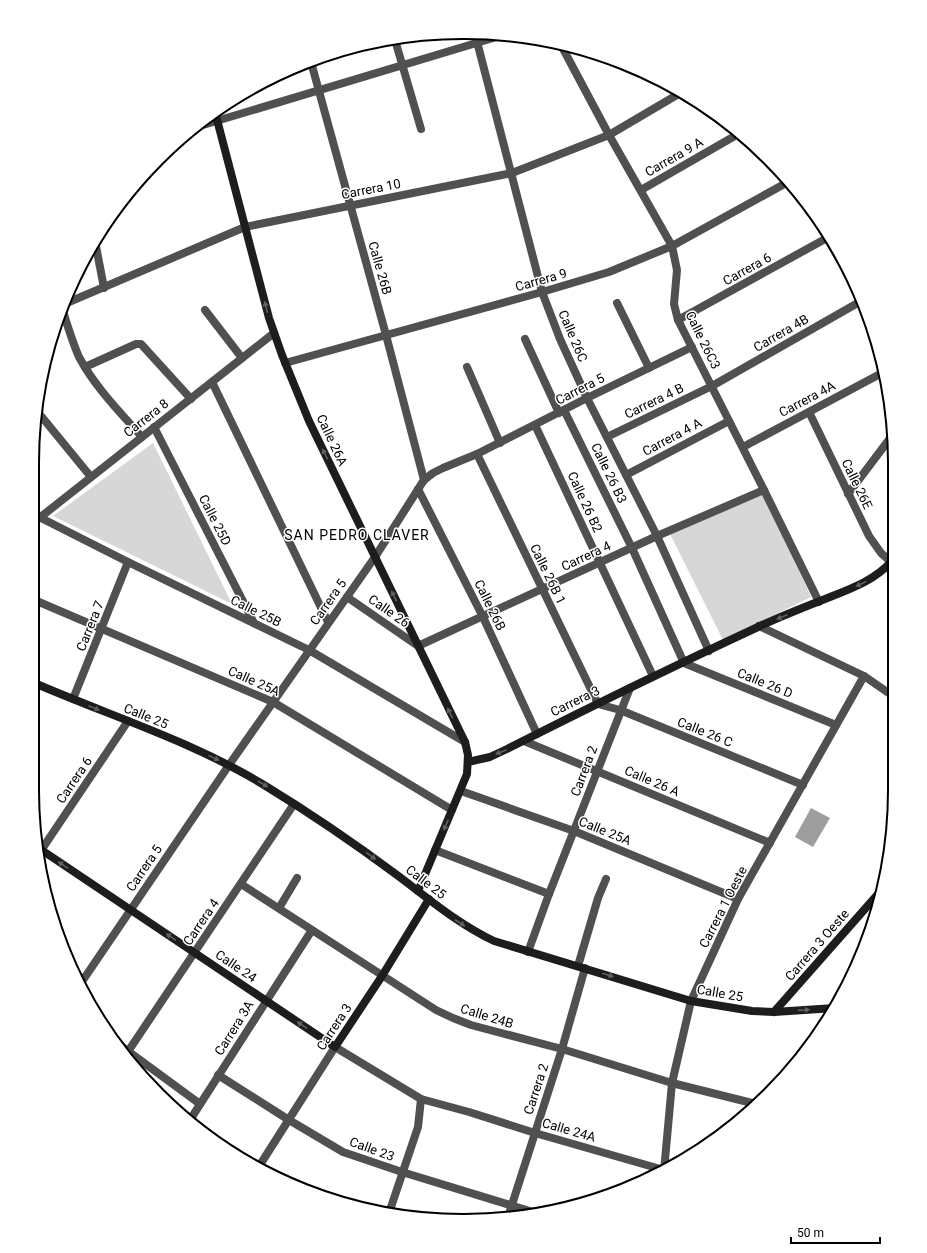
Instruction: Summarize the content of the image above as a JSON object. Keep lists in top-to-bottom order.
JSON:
{
  "streets": {
    "street": [
      "Carrera 9 A",
      "Carrera 10",
      "Calle 26B",
      "Carrera 6",
      "Carrera 9",
      "Carrera 4B",
      "Calle 26C",
      "Calle 26C3",
      "Carrera 5",
      "Carrera 4A",
      "Carrera 4 B",
      "Carrera 8",
      "Carrera 4 A",
      "Calle 26A",
      "Calle 26 B3",
      "Calle 26E",
      "Calle 26 B2",
      "Calle 25D",
      "Carrera 4",
      "Calle 26B 1",
      "Calle 25B",
      "Calle 26",
      "Carrera 7",
      "Calle 25A",
      "Calle 26 D",
      "Carrera 3",
      "Calle 25",
      "Calle 26 C",
      "Carrera 2",
      "Calle 26 A",
      "Carrera 1 Oeste",
      "Carrera 3 Oeste",
      "Calle 24",
      "Calle 24B",
      "Carrera 3A",
      "Calle 24A",
      "Calle 23"
    ]
  },
  "crossings": [
    ["Carrera 9 A", "Calle 26C3"],
    ["Carrera 10", "Calle 26B"],
    ["Carrera 10", "Calle 26C"],
    ["Carrera 10", "Calle 26C3"],
    ["Carrera 10", "Calle 26A"],
    ["Calle 26B", "Carrera 9"],
    ["Calle 26B", "Carrera 5"],
    ["Calle 26B", "Carrera 4"],
    ["Calle 26B", "Carrera 3"],
    ["Carrera 6", "Calle 26C3"],
    ["Carrera 6", "Calle 25"],
    ["Carrera 9", "Calle 26C"],
    ["Carrera 9", "Calle 26C3"],
    ["Carrera 9", "Calle 26A"],
    ["Carrera 4B", "Calle 26C3"],
    ["Carrera 4B", "Carrera 4 B"],
    ["Calle 26C", "Carrera 5"],
    ["Calle 26C", "Carrera 4 B"],
    ["Calle 26C", "Carrera 4 A"],
    ["Calle 26C", "Carrera 4"],
    ["Calle 26C", "Carrera 3"],
    ["Calle 26C3", "Carrera 5"],
    ["Calle 26C3", "Carrera 4A"],
    ["Calle 26C3", "Carrera 4 B"],
    ["Calle 26C3", "Carrera 4 A"],
    ["Calle 26C3", "Carrera 4"],
    ["Calle 26C3", "Carrera 3"],
    ["Carrera 5", "Calle 26A"],
    ["Carrera 5", "Calle 26 B3"],
    ["Carrera 5", "Calle 26 B2"],
    ["Carrera 5", "Calle 26B 1"],
    ["Carrera 5", "Calle 25B"],
    ["Carrera 5", "Calle 26"],
    ["Carrera 5", "Calle 25A"],
    ["Carrera 5", "Calle 25"],
    ["Carrera 5", "Calle 24"],
    ["Carrera 4A", "Calle 26E"],
    ["Carrera 8", "Calle 26A"],
    ["Carrera 8", "Calle 25D"],
    ["Calle 26A", "Carrera 4"],
    ["Calle 26A", "Calle 25B"],
    ["Calle 26A", "Calle 26"],
    ["Calle 26A", "Carrera 3"],
    ["Calle 26 B3", "Carrera 4"],
    ["Calle 26 B2", "Carrera 4"],
    ["Calle 26 B2", "Carrera 3"],
    ["Calle 25D", "Calle 25B"],
    ["Carrera 4", "Calle 26B 1"],
    ["Carrera 4", "Calle 26"],
    ["Carrera 4", "Calle 25"],
    ["Carrera 4", "Calle 24"],
    ["Carrera 4", "Calle 24B"],
    ["Calle 26B 1", "Carrera 3"],
    ["Calle 26B 1", "Calle 26 C"],
    ["Calle 25B", "Carrera 7"],
    ["Carrera 7", "Calle 25A"],
    ["Carrera 7", "Calle 25"],
    ["Calle 25A", "Carrera 2"],
    ["Calle 25A", "Carrera 1 Oeste"],
    ["Calle 26 D", "Carrera 3"],
    ["Calle 26 D", "Carrera 1 Oeste"],
    ["Carrera 3", "Calle 25"],
    ["Carrera 3", "Calle 26 C"],
    ["Carrera 3", "Carrera 2"],
    ["Carrera 3", "Calle 26 A"],
    ["Carrera 3", "Calle 24"],
    ["Carrera 3", "Calle 24B"],
    ["Carrera 3", "Calle 23"],
    ["Calle 25", "Carrera 2"],
    ["Calle 25", "Carrera 1 Oeste"],
    ["Calle 25", "Carrera 3 Oeste"],
    ["Calle 26 C", "Carrera 2"],
    ["Calle 26 C", "Carrera 1 Oeste"],
    ["Carrera 2", "Calle 26 A"],
    ["Carrera 2", "Calle 24B"],
    ["Carrera 2", "Calle 24A"],
    ["Carrera 2", "Calle 23"],
    ["Calle 26 A", "Carrera 1 Oeste"],
    ["Carrera 1 Oeste", "Calle 24B"],
    ["Calle 24", "Carrera 3A"],
    ["Calle 24", "Calle 24A"],
    ["Calle 24B", "Carrera 3A"],
    ["Carrera 3A", "Calle 23"]
  ],
  "one_way": ["Calle 25", "Calle 24"],
  "districts": ["SAN PEDRO CLAVER"],
  "scale_bar": "50 m"
}
